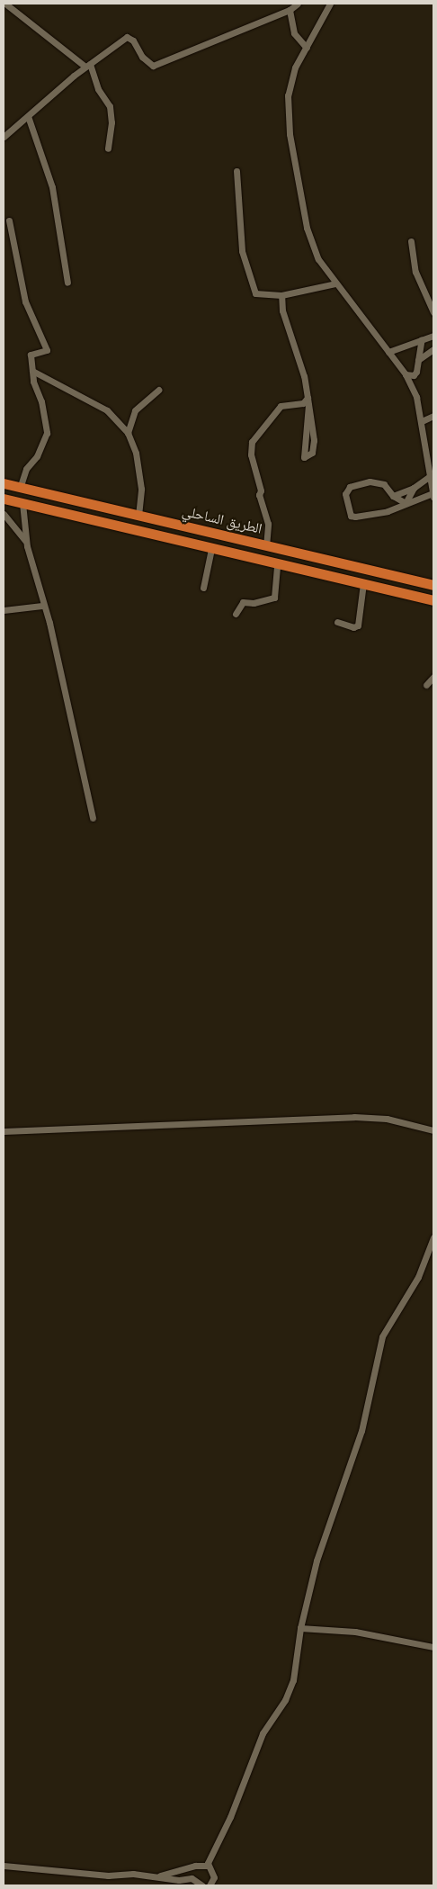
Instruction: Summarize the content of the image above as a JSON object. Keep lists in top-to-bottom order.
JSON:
{
  "streets": {
    "highway": ["الطريق الساحلي"]
  }
}
